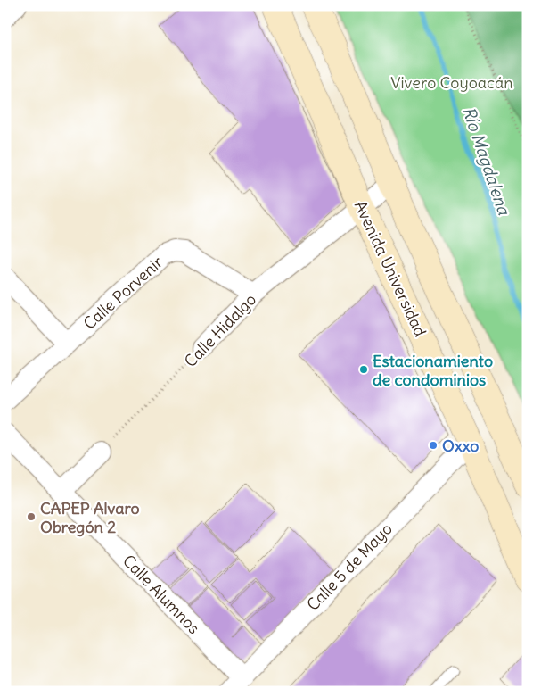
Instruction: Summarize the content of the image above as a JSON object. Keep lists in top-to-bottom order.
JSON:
{
  "streets": {
    "main road": ["Avenida Universidad"],
    "street": [
      "Calle Porvenir",
      "Calle Hidalgo",
      "Calle 5 de Mayo",
      "Calle Alumnos"
    ]
  },
  "crossings": [
    ["Avenida Universidad", "Calle Hidalgo"],
    ["Avenida Universidad", "Calle 5 de Mayo"],
    ["Calle Porvenir", "Calle Hidalgo"],
    ["Calle 5 de Mayo", "Calle Alumnos"]
  ],
  "water": ["Río Magdalena"],
  "parks": ["Vivero Coyoacán"],
  "places": ["Estacionamiento de condominios", "Oxxo", "CAPEP Alvaro Obregón 2"]
}
